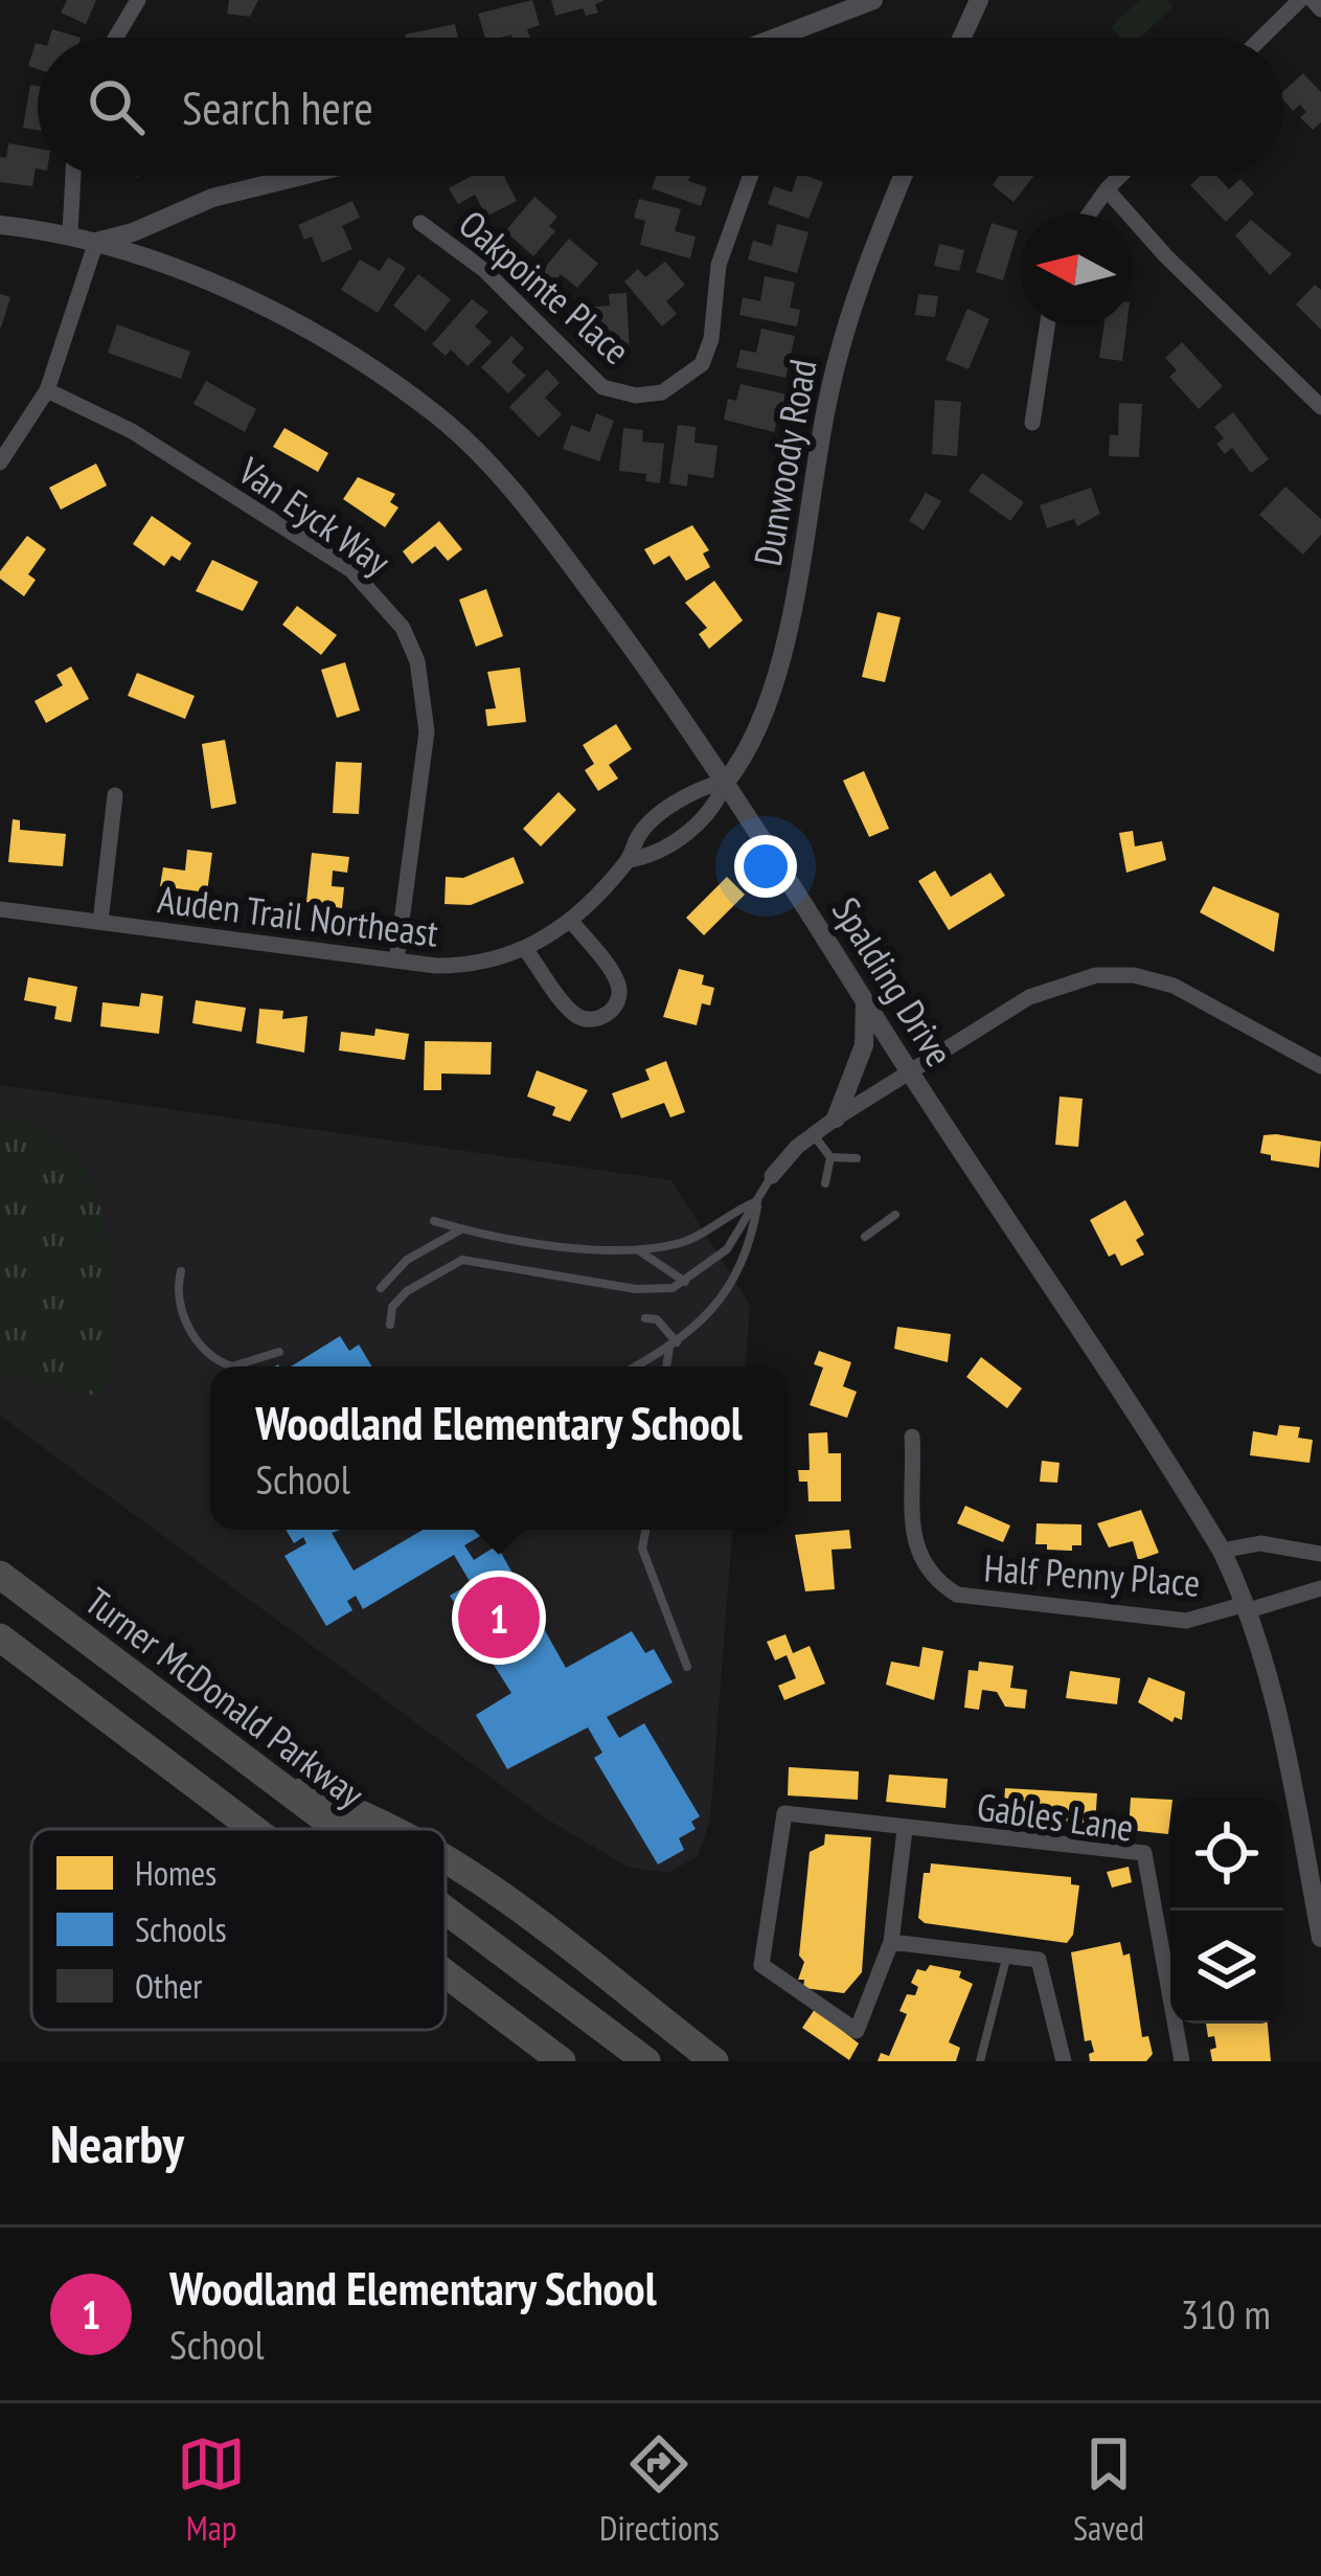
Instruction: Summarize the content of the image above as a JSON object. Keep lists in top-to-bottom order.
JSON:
{
  "streets": {
    "highway": ["Turner McDonald Parkway"],
    "street": [
      "Oakpointe Place",
      "Dunwoody Road",
      "Van Eyck Way",
      "Auden Trail Northeast",
      "Spalding Drive",
      "Half Penny Place",
      "Gables Lane"
    ]
  },
  "crossings": [
    ["Dunwoody Road", "Auden Trail Northeast"],
    ["Dunwoody Road", "Spalding Drive"],
    ["Van Eyck Way", "Auden Trail Northeast"],
    ["Auden Trail Northeast", "Spalding Drive"],
    ["Spalding Drive", "Half Penny Place"]
  ],
  "legend": ["Homes", "Schools", "Other"],
  "north": "left",
  "page": {
    "search": "Search here",
    "popup": ["Woodland Elementary School", "School"],
    "pins": "1",
    "heading": "Nearby",
    "list": [
      {
        "mark": "1",
        "name": "Woodland Elementary School",
        "note": "School",
        "value": "310 m"
      }
    ],
    "nav": ["Map", "Directions", "Saved"]
  }
}
